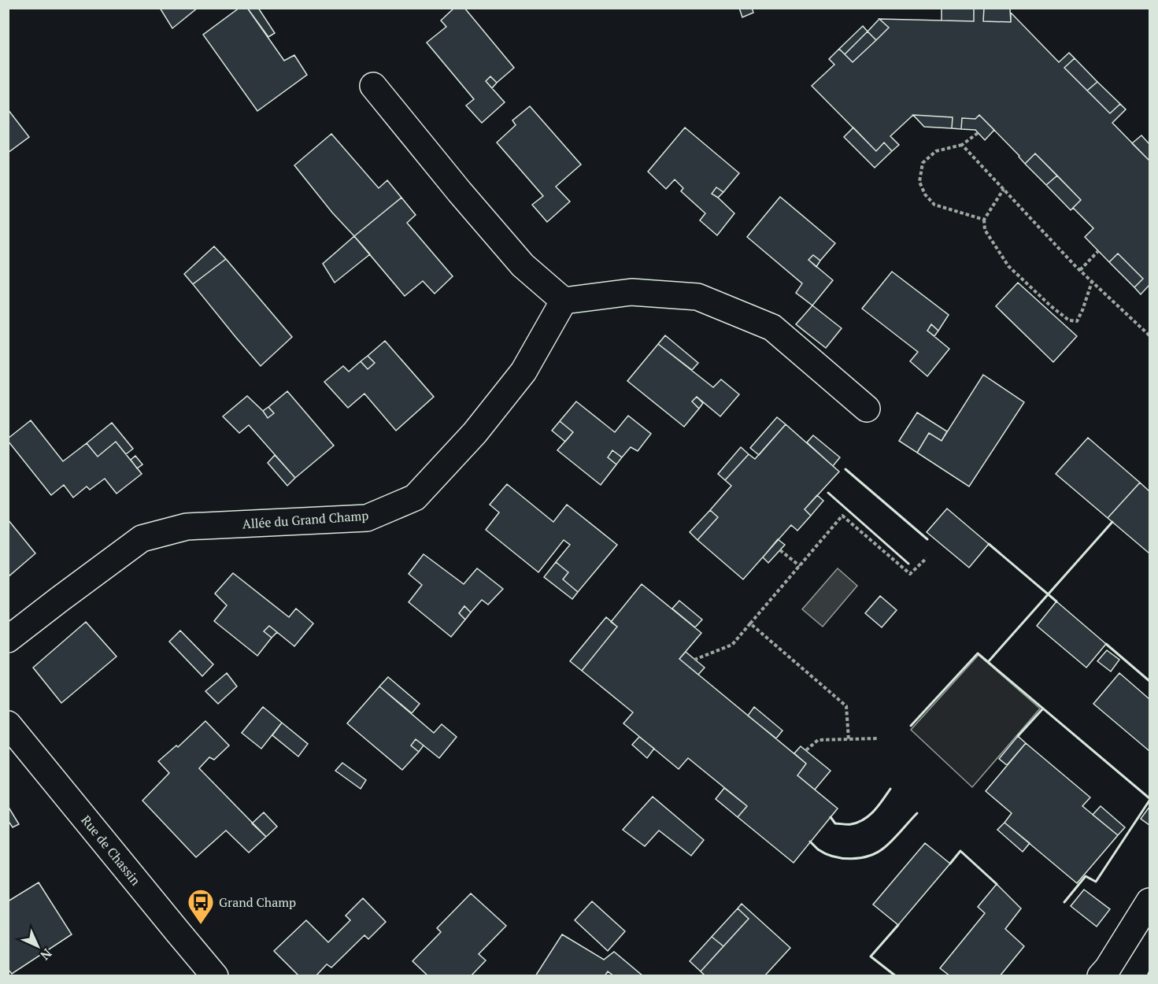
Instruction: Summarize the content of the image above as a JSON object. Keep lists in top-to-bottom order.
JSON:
{
  "streets": {
    "street": ["Allée du Grand Champ", "Rue de Chassin"]
  },
  "places": {
    "bus stop": ["Grand Champ"]
  },
  "north": "bottom right"
}
